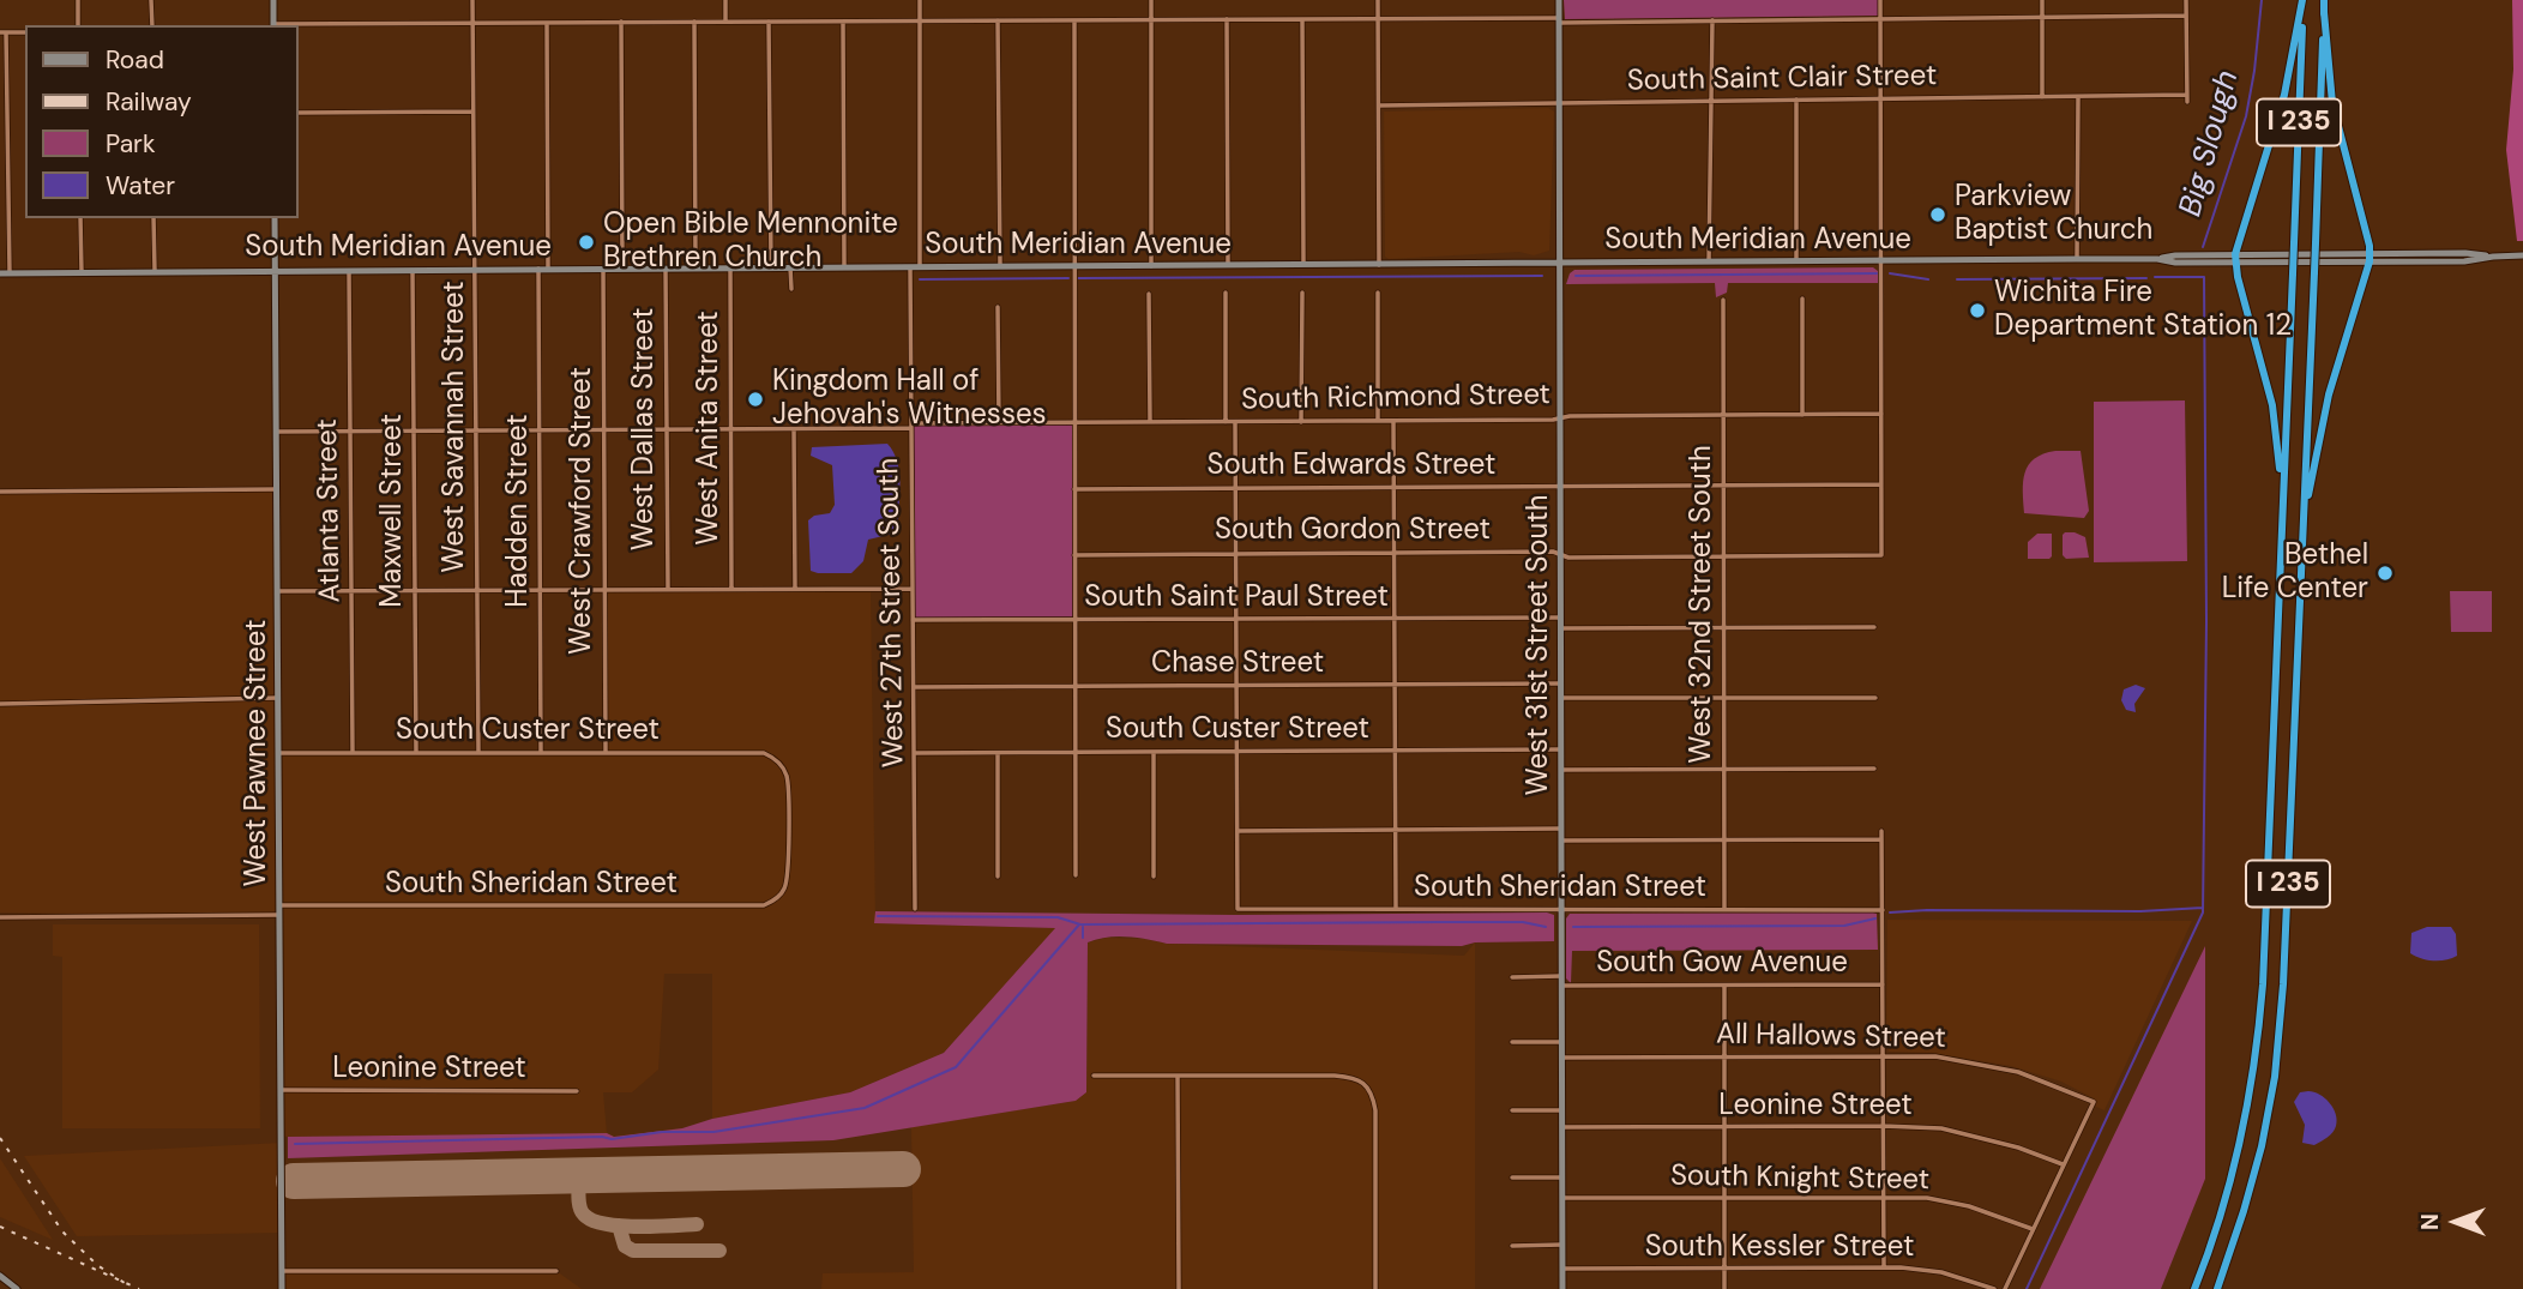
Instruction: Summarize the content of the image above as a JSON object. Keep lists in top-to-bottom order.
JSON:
{
  "streets": {
    "highway": ["I 235"],
    "main road": ["South Meridian Avenue", "West 31st Street South", "West Pawnee Street"],
    "street": [
      "South Saint Clair Street",
      "South Richmond Street",
      "West Savannah Street",
      "West Anita Street",
      "West Dallas Street",
      "South Edwards Street",
      "Atlanta Street",
      "Maxwell Street",
      "Hadden Street",
      "West Crawford Street",
      "South Gordon Street",
      "South Saint Paul Street",
      "West 32nd Street South",
      "West 27th Street South",
      "Chase Street",
      "South Custer Street",
      "South Sheridan Street",
      "South Gow Avenue",
      "All Hallows Street",
      "Leonine Street",
      "South Knight Street",
      "South Kessler Street"
    ]
  },
  "crossings": [
    ["South Saint Clair Street", "West 31st Street South"],
    ["South Meridian Avenue", "West Savannah Street"],
    ["South Meridian Avenue", "West Anita Street"],
    ["South Meridian Avenue", "West Dallas Street"],
    ["South Meridian Avenue", "Atlanta Street"],
    ["South Meridian Avenue", "Maxwell Street"],
    ["South Meridian Avenue", "Hadden Street"],
    ["South Meridian Avenue", "West Crawford Street"],
    ["South Meridian Avenue", "West 27th Street South"],
    ["South Meridian Avenue", "West 31st Street South"],
    ["South Meridian Avenue", "West Pawnee Street"],
    ["South Richmond Street", "West Savannah Street"],
    ["South Richmond Street", "West Anita Street"],
    ["South Richmond Street", "West Dallas Street"],
    ["South Richmond Street", "Atlanta Street"],
    ["South Richmond Street", "Maxwell Street"],
    ["South Richmond Street", "Hadden Street"],
    ["South Richmond Street", "West Crawford Street"],
    ["South Richmond Street", "West 32nd Street South"],
    ["South Richmond Street", "West 27th Street South"],
    ["South Richmond Street", "West 31st Street South"],
    ["South Richmond Street", "West Pawnee Street"],
    ["West Savannah Street", "South Custer Street"],
    ["South Edwards Street", "South Gordon Street"],
    ["South Edwards Street", "West 32nd Street South"],
    ["South Edwards Street", "West 31st Street South"],
    ["Atlanta Street", "South Custer Street"],
    ["Maxwell Street", "South Custer Street"],
    ["Hadden Street", "South Custer Street"],
    ["West Crawford Street", "South Custer Street"],
    ["South Gordon Street", "West 32nd Street South"],
    ["South Gordon Street", "West 31st Street South"],
    ["South Saint Paul Street", "West 27th Street South"],
    ["South Saint Paul Street", "West 31st Street South"],
    ["West 32nd Street South", "South Sheridan Street"],
    ["West 27th Street South", "Chase Street"],
    ["West 27th Street South", "South Custer Street"],
    ["West 31st Street South", "Chase Street"],
    ["West 31st Street South", "South Custer Street"],
    ["West 31st Street South", "South Sheridan Street"],
    ["West 31st Street South", "South Gow Avenue"],
    ["West 31st Street South", "All Hallows Street"],
    ["West 31st Street South", "Leonine Street"],
    ["West 31st Street South", "South Knight Street"],
    ["West 31st Street South", "South Kessler Street"],
    ["South Custer Street", "West Pawnee Street"],
    ["South Custer Street", "South Sheridan Street"],
    ["West Pawnee Street", "South Sheridan Street"],
    ["West Pawnee Street", "Leonine Street"],
    ["All Hallows Street", "Leonine Street"]
  ],
  "water": ["Big Slough"],
  "places": [
    "Parkview Baptist Church",
    "Open Bible Mennonite Brethren Church",
    "Wichita Fire Department Station 12",
    "Kingdom Hall of Jehovah's Witnesses",
    "Bethel Life Center"
  ],
  "legend": [
    "Road",
    "Railway",
    "Park",
    "Water"
  ],
  "north": "left"
}
